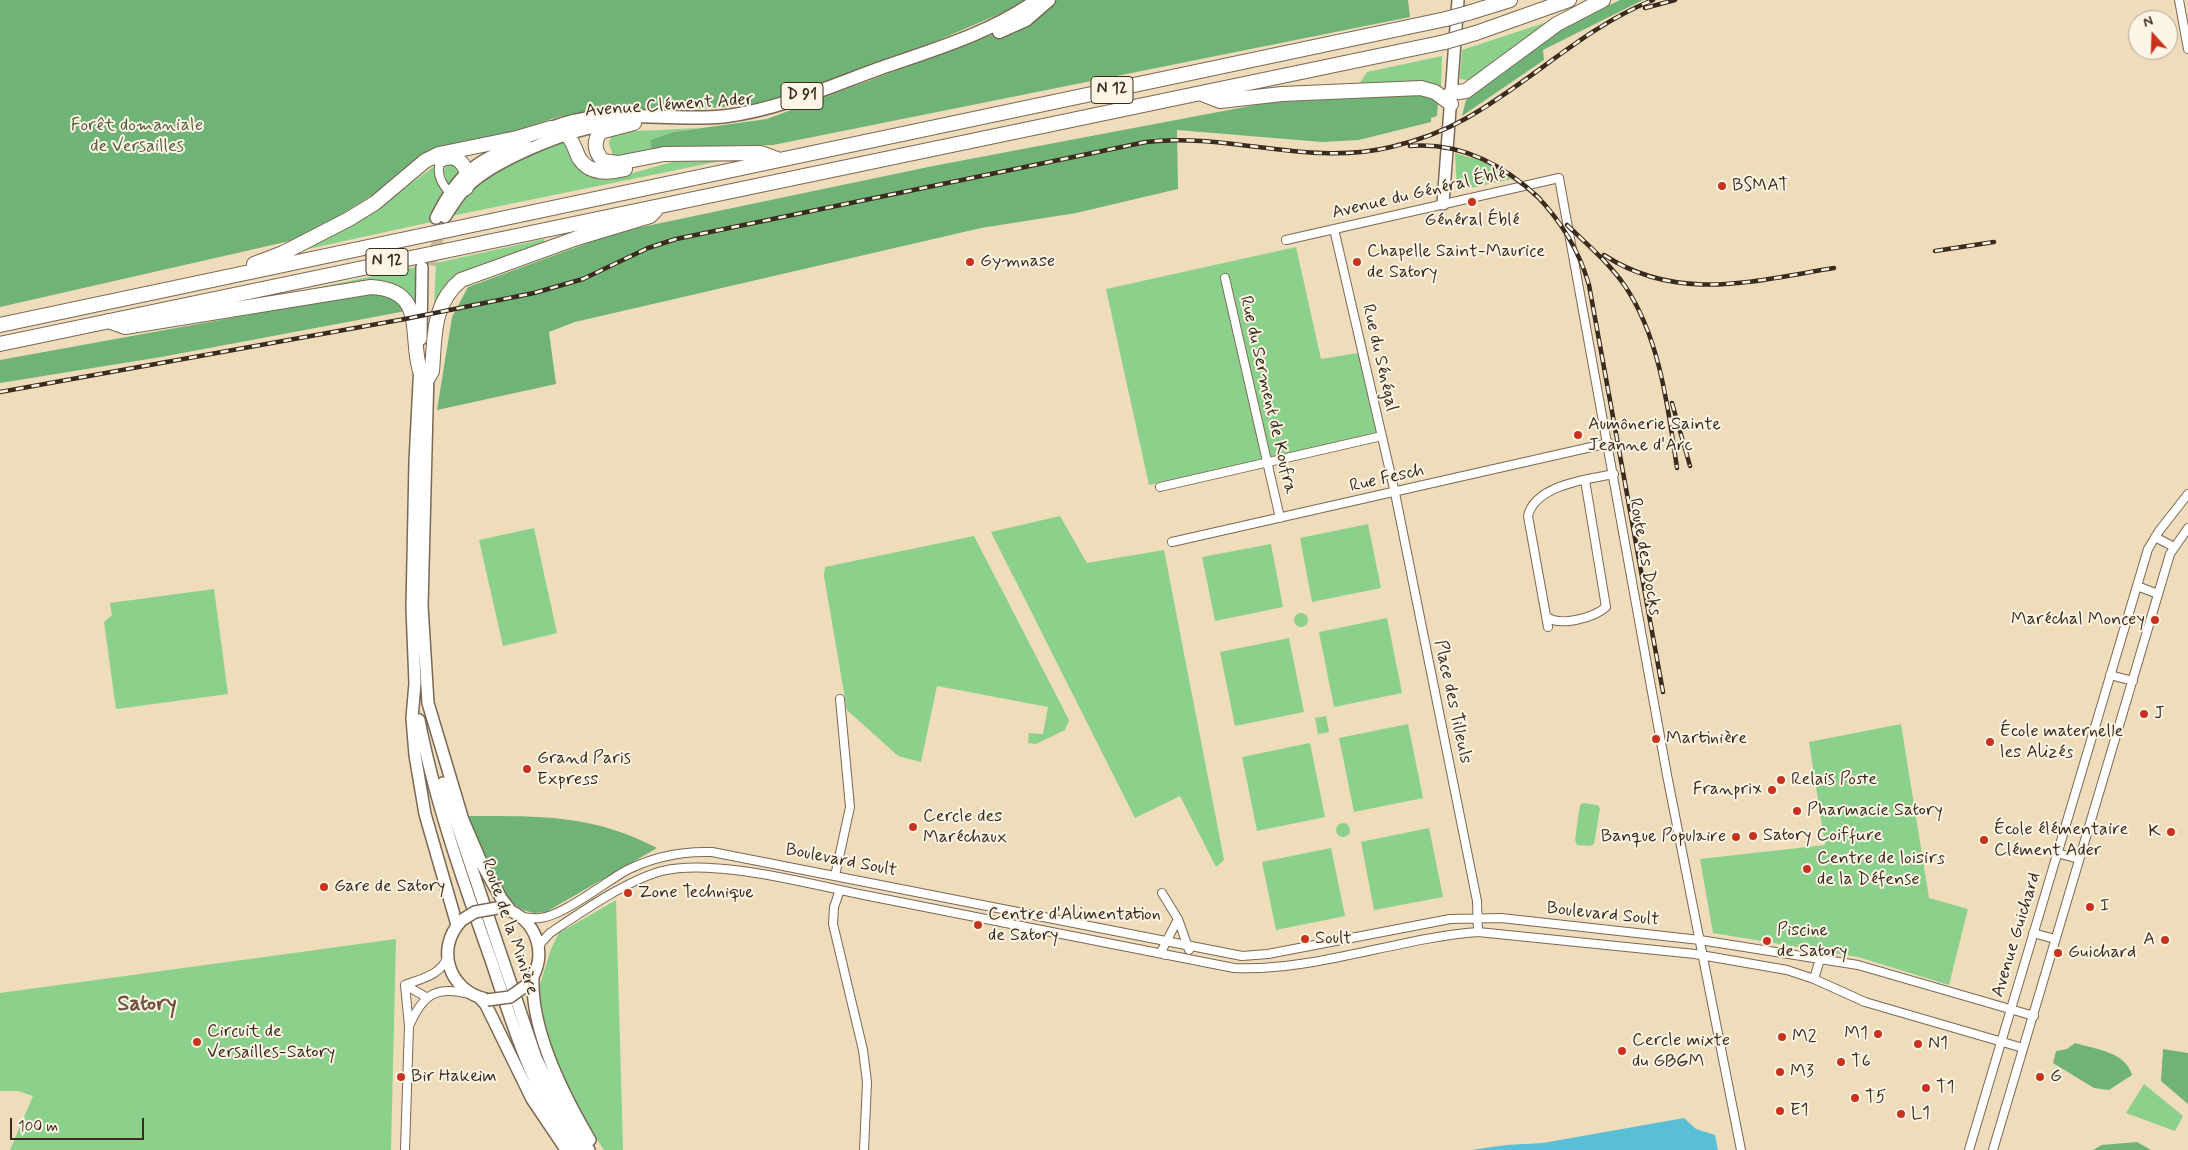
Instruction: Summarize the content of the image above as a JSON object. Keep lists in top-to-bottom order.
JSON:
{
  "streets": {
    "highway": ["N 12"],
    "main road": ["D 91", "Avenue Clément Ader", "Route de la Minière"],
    "street": [
      "Avenue du Général Éblé",
      "Rue du Sénégal",
      "Rue du Serment de Koufra",
      "Rue Fesch",
      "Route des Docks",
      "Place des Tilleuls",
      "Boulevard Soult",
      "Avenue Guichard"
    ]
  },
  "crossings": [
    ["Avenue du Général Éblé", "Rue du Sénégal"],
    ["Avenue du Général Éblé", "Route des Docks"],
    ["Rue du Sénégal", "Rue Fesch"],
    ["Rue du Sénégal", "Place des Tilleuls"],
    ["Rue du Serment de Koufra", "Rue Fesch"],
    ["Rue Fesch", "Route des Docks"],
    ["Rue Fesch", "Place des Tilleuls"],
    ["Route des Docks", "Boulevard Soult"],
    ["Place des Tilleuls", "Boulevard Soult"],
    ["Boulevard Soult", "Avenue Guichard"]
  ],
  "districts": ["Satory"],
  "parks": ["Forêt domaniale de Versailles"],
  "places": [
    "BSMAT",
    "Général Éblé",
    "Gymnase",
    "Chapelle Saint-Maurice de Satory",
    "Aumônerie Sainte Jeanne d'Arc",
    "Maréchal Moncey",
    "J",
    "Martinière",
    "École maternelle les Alizés",
    "Grand Paris Express",
    "Relais Poste",
    "Franprix",
    "Pharmacie Satory",
    "Cercle des Maréchaux",
    "K",
    "Satory Coiffure",
    "Banque Populaire",
    "École élémentaire Clément Ader",
    "Centre de loisirs de la Défense",
    "Gare de Satory",
    "Zone Technique",
    "I",
    "Centre d'Alimentation de Satory",
    "Soult",
    "A",
    "Piscine de Satory",
    "Guichard",
    "M1",
    "M2",
    "Circuit de Versailles-Satory",
    "N1",
    "Cercle mixte du GBGM",
    "T6",
    "M3",
    "Bir Hakeim",
    "G",
    "T1",
    "T5",
    "E1",
    "L1"
  ],
  "scale_bar": "100 m",
  "north": "top"
}
